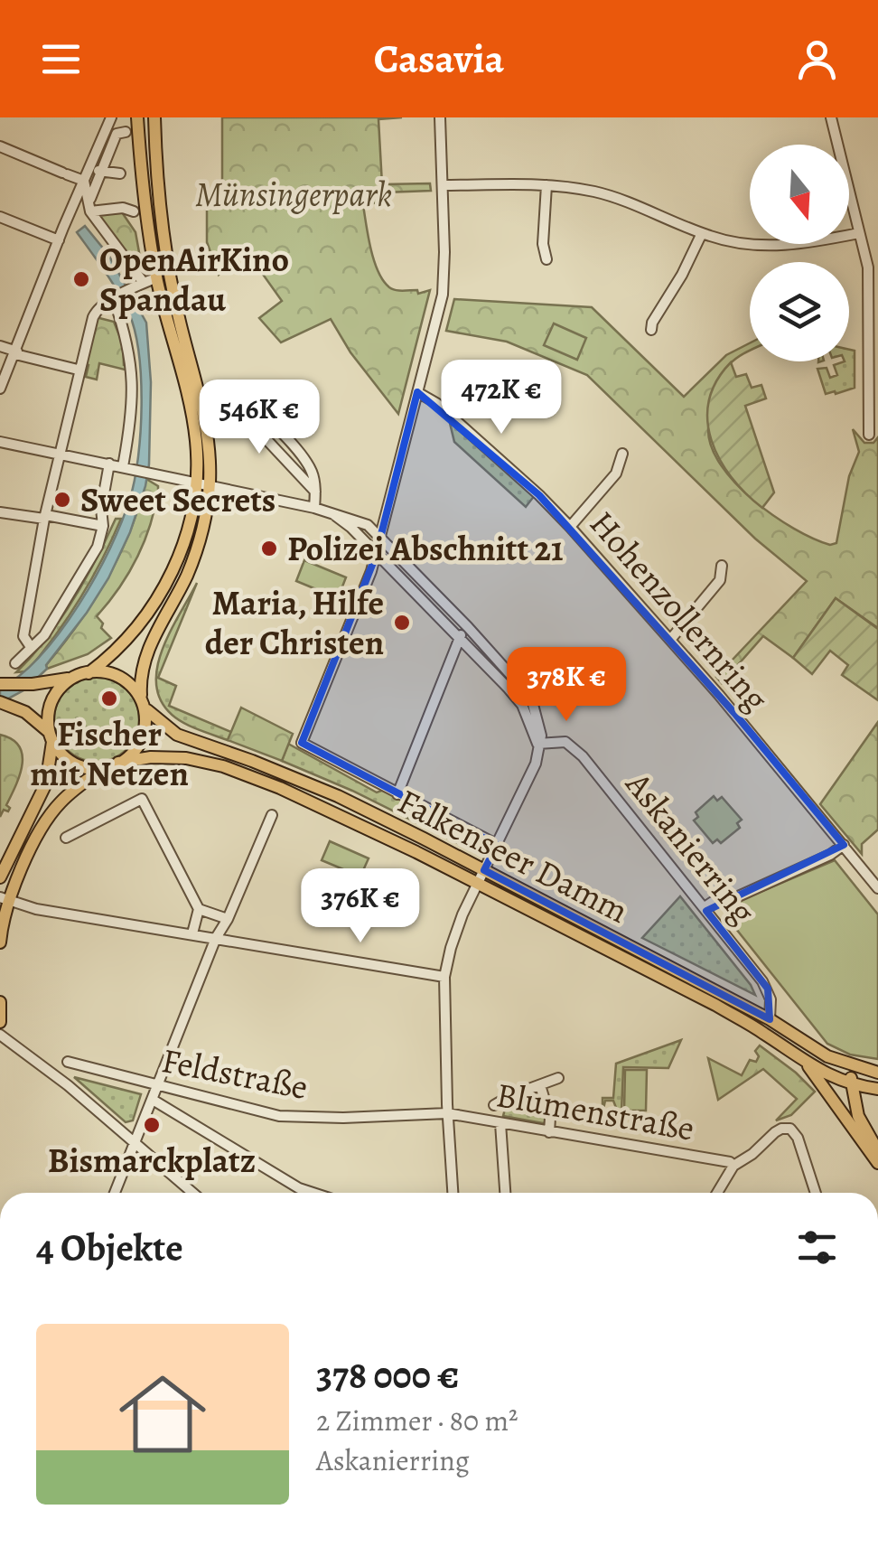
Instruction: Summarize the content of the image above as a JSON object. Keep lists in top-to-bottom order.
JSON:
{
  "streets": {
    "main road": ["Falkenseer Damm"],
    "street": [
      "Hohenzollernring",
      "Askanierring",
      "Feldstraße",
      "Blumenstraße"
    ]
  },
  "crossings": [
    ["Askanierring", "Falkenseer Damm"],
    ["Feldstraße", "Blumenstraße"]
  ],
  "parks": ["Münsingerpark"],
  "places": [
    "OpenAirKino Spandau",
    "Sweet Secrets",
    "Polizei Abschnitt 21",
    "Maria, Hilfe der Christen",
    "Fischer mit Netzen",
    "Bismarckplatz"
  ],
  "north": "bottom",
  "page": {
    "header": "Casavia",
    "price": [
      "472K €",
      "546K €",
      "378K €",
      "376K €"
    ],
    "heading": "4 Objekte",
    "list": [
      {
        "name": "378 000 €",
        "note": "2 Zimmer · 80 m² · Askanierring"
      }
    ]
  }
}
